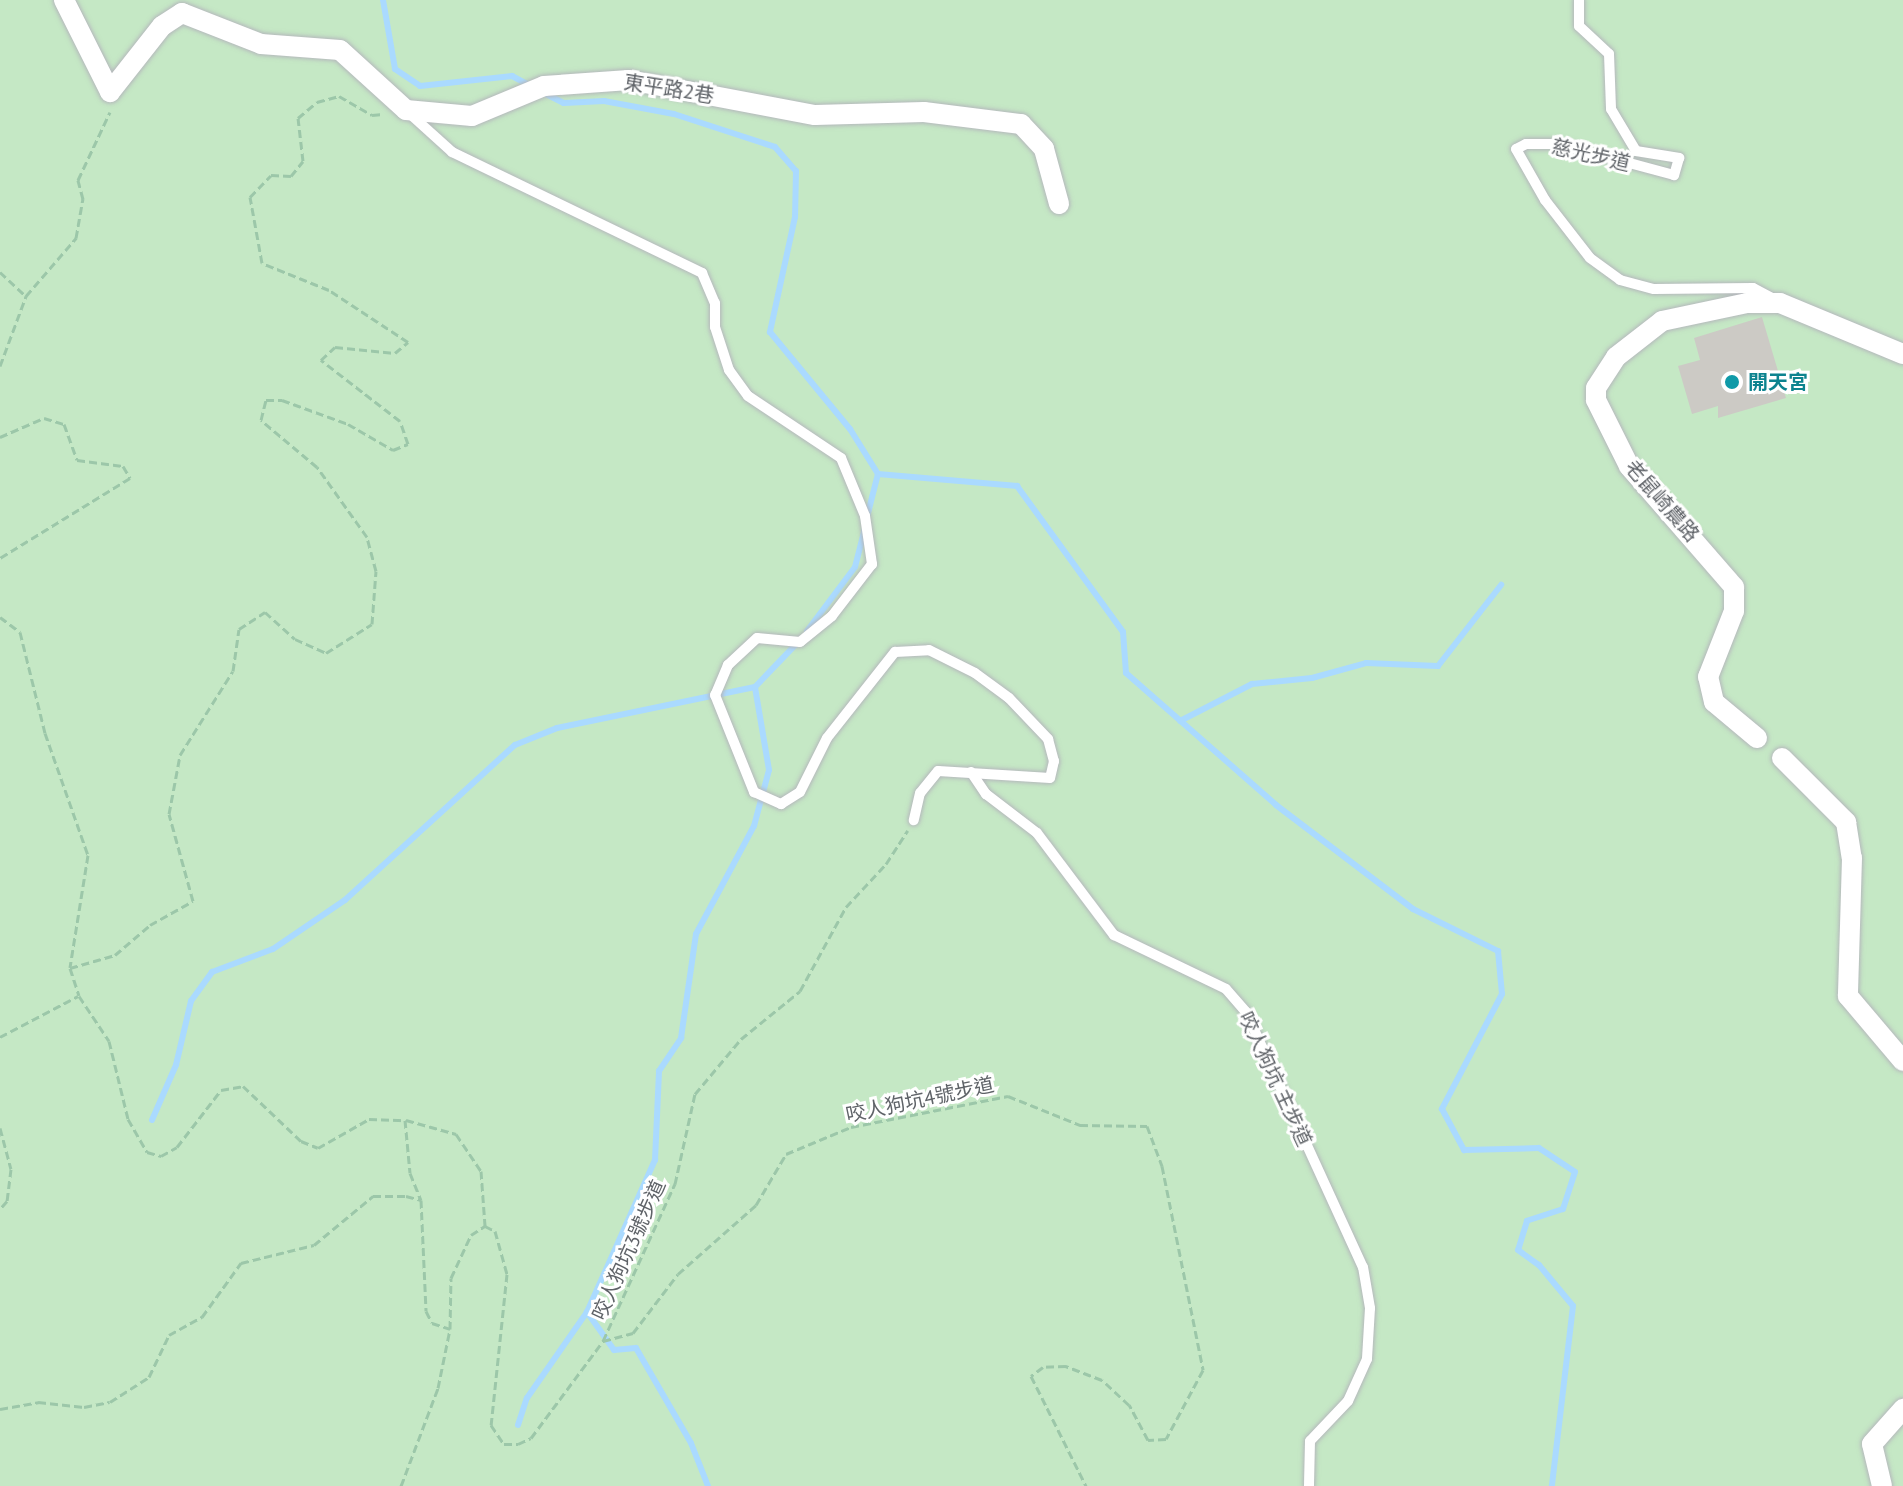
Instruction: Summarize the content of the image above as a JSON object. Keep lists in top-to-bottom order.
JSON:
{
  "streets": {
    "street": ["東平路2巷", "老鼠崎農路"],
    "lane": ["慈光步道", "咬人狗坑 主步道"],
    "path": ["咬人狗坑4號步道", "咬人狗坑3號步道"]
  },
  "crossings": [
    ["慈光步道", "老鼠崎農路"],
    ["咬人狗坑4號步道", "咬人狗坑3號步道"]
  ],
  "places": ["開天宮"]
}
